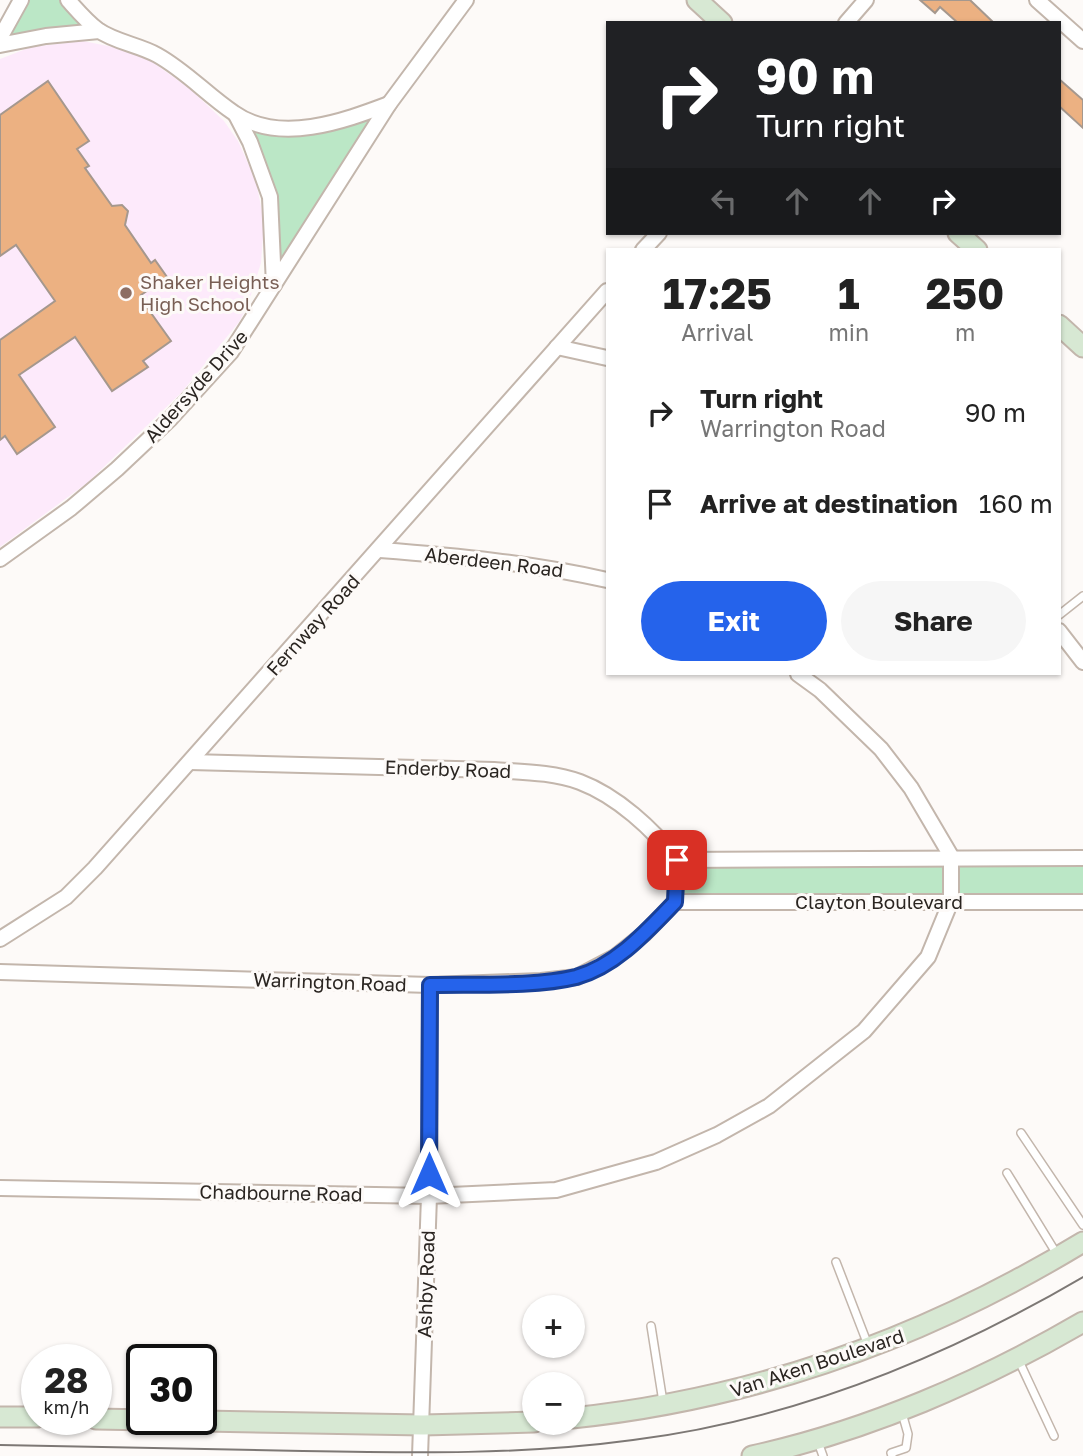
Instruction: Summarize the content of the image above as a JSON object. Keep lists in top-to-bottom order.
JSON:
{
  "streets": {
    "main road": ["Van Aken Boulevard"],
    "street": [
      "Aldersyde Drive",
      "Aberdeen Road",
      "Fernway Road",
      "Enderby Road",
      "Clayton Boulevard",
      "Warrington Road",
      "Chadbourne Road",
      "Ashby Road"
    ]
  },
  "crossings": [
    ["Aberdeen Road", "Fernway Road"],
    ["Fernway Road", "Enderby Road"],
    ["Clayton Boulevard", "Warrington Road"],
    ["Clayton Boulevard", "Chadbourne Road"],
    ["Warrington Road", "Ashby Road"],
    ["Chadbourne Road", "Ashby Road"]
  ],
  "places": ["Shaker Heights High School"],
  "page": {
    "turn": ["90 m", "Turn right"],
    "eta": [
      "17:25",
      "Arrival",
      "1",
      "min",
      "250",
      "m"
    ],
    "list": [
      {
        "name": "Turn right",
        "note": "Warrington Road",
        "value": "90 m"
      },
      {
        "name": "Arrive at destination",
        "value": "160 m"
      }
    ],
    "buttons": ["Exit", "Share"],
    "map_buttons": ["+", "−"],
    "speed": "28 km/h",
    "limit": "30"
  }
}
